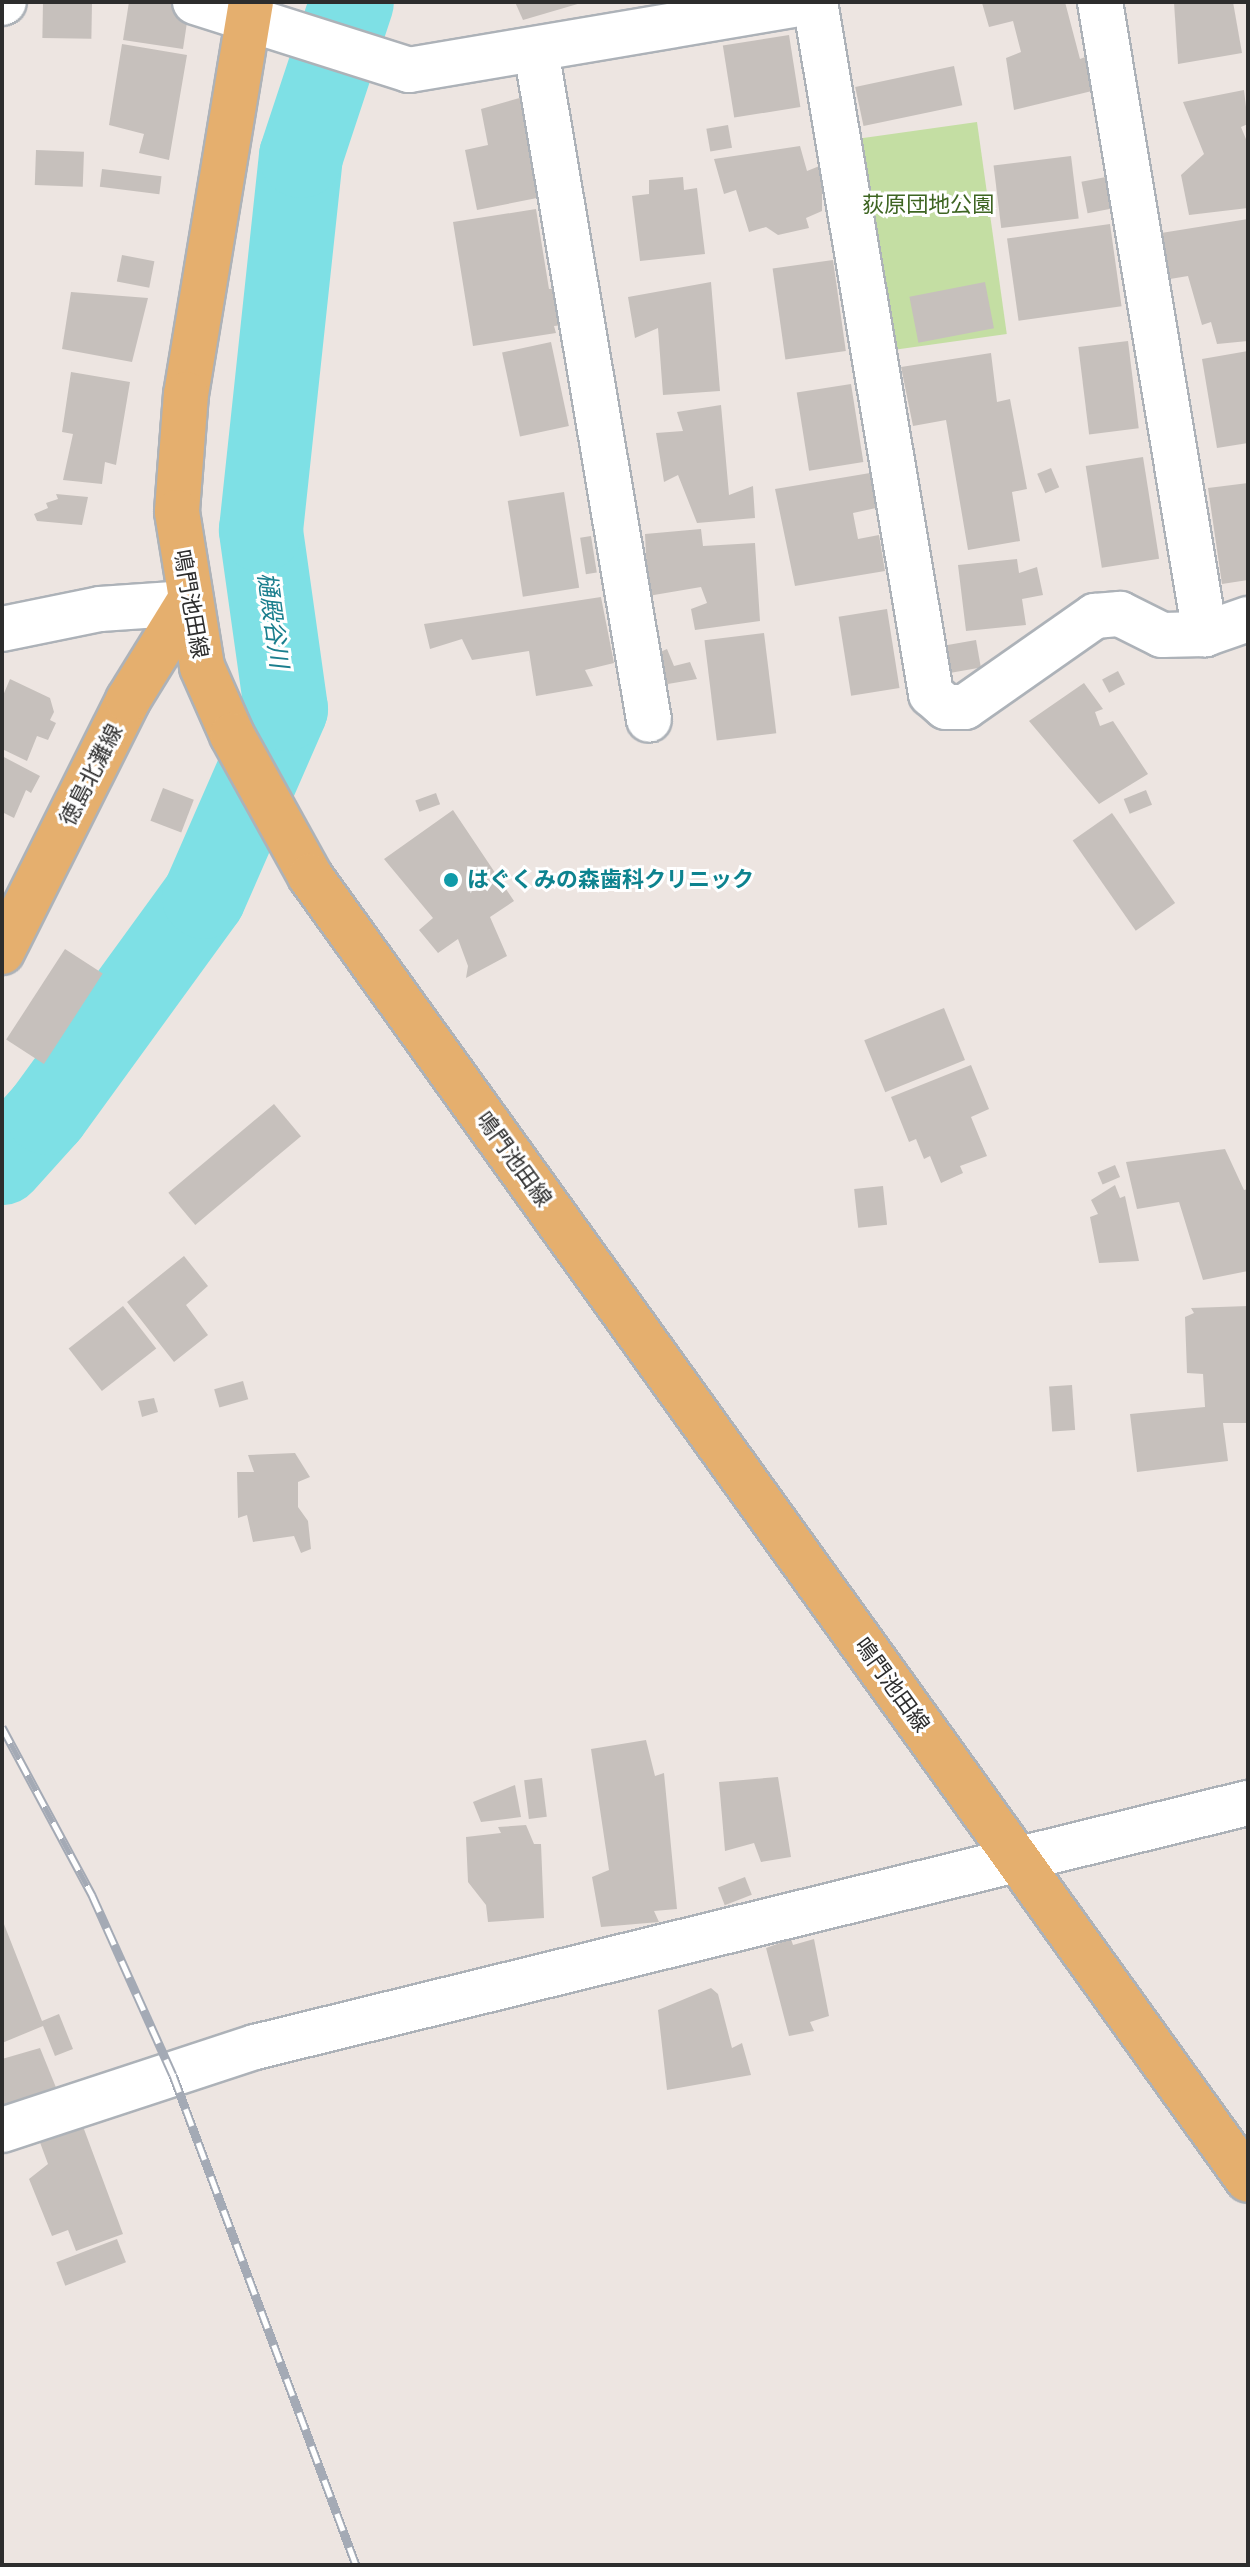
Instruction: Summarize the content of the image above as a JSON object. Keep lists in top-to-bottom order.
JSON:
{
  "streets": {
    "main road": ["鳴門池田線", "徳島北灘線"]
  },
  "crossings": [
    ["鳴門池田線", "徳島北灘線"]
  ],
  "water": ["樋殿谷川"],
  "parks": ["荻原団地公園"],
  "places": ["はぐくみの森歯科クリニック"]
}
